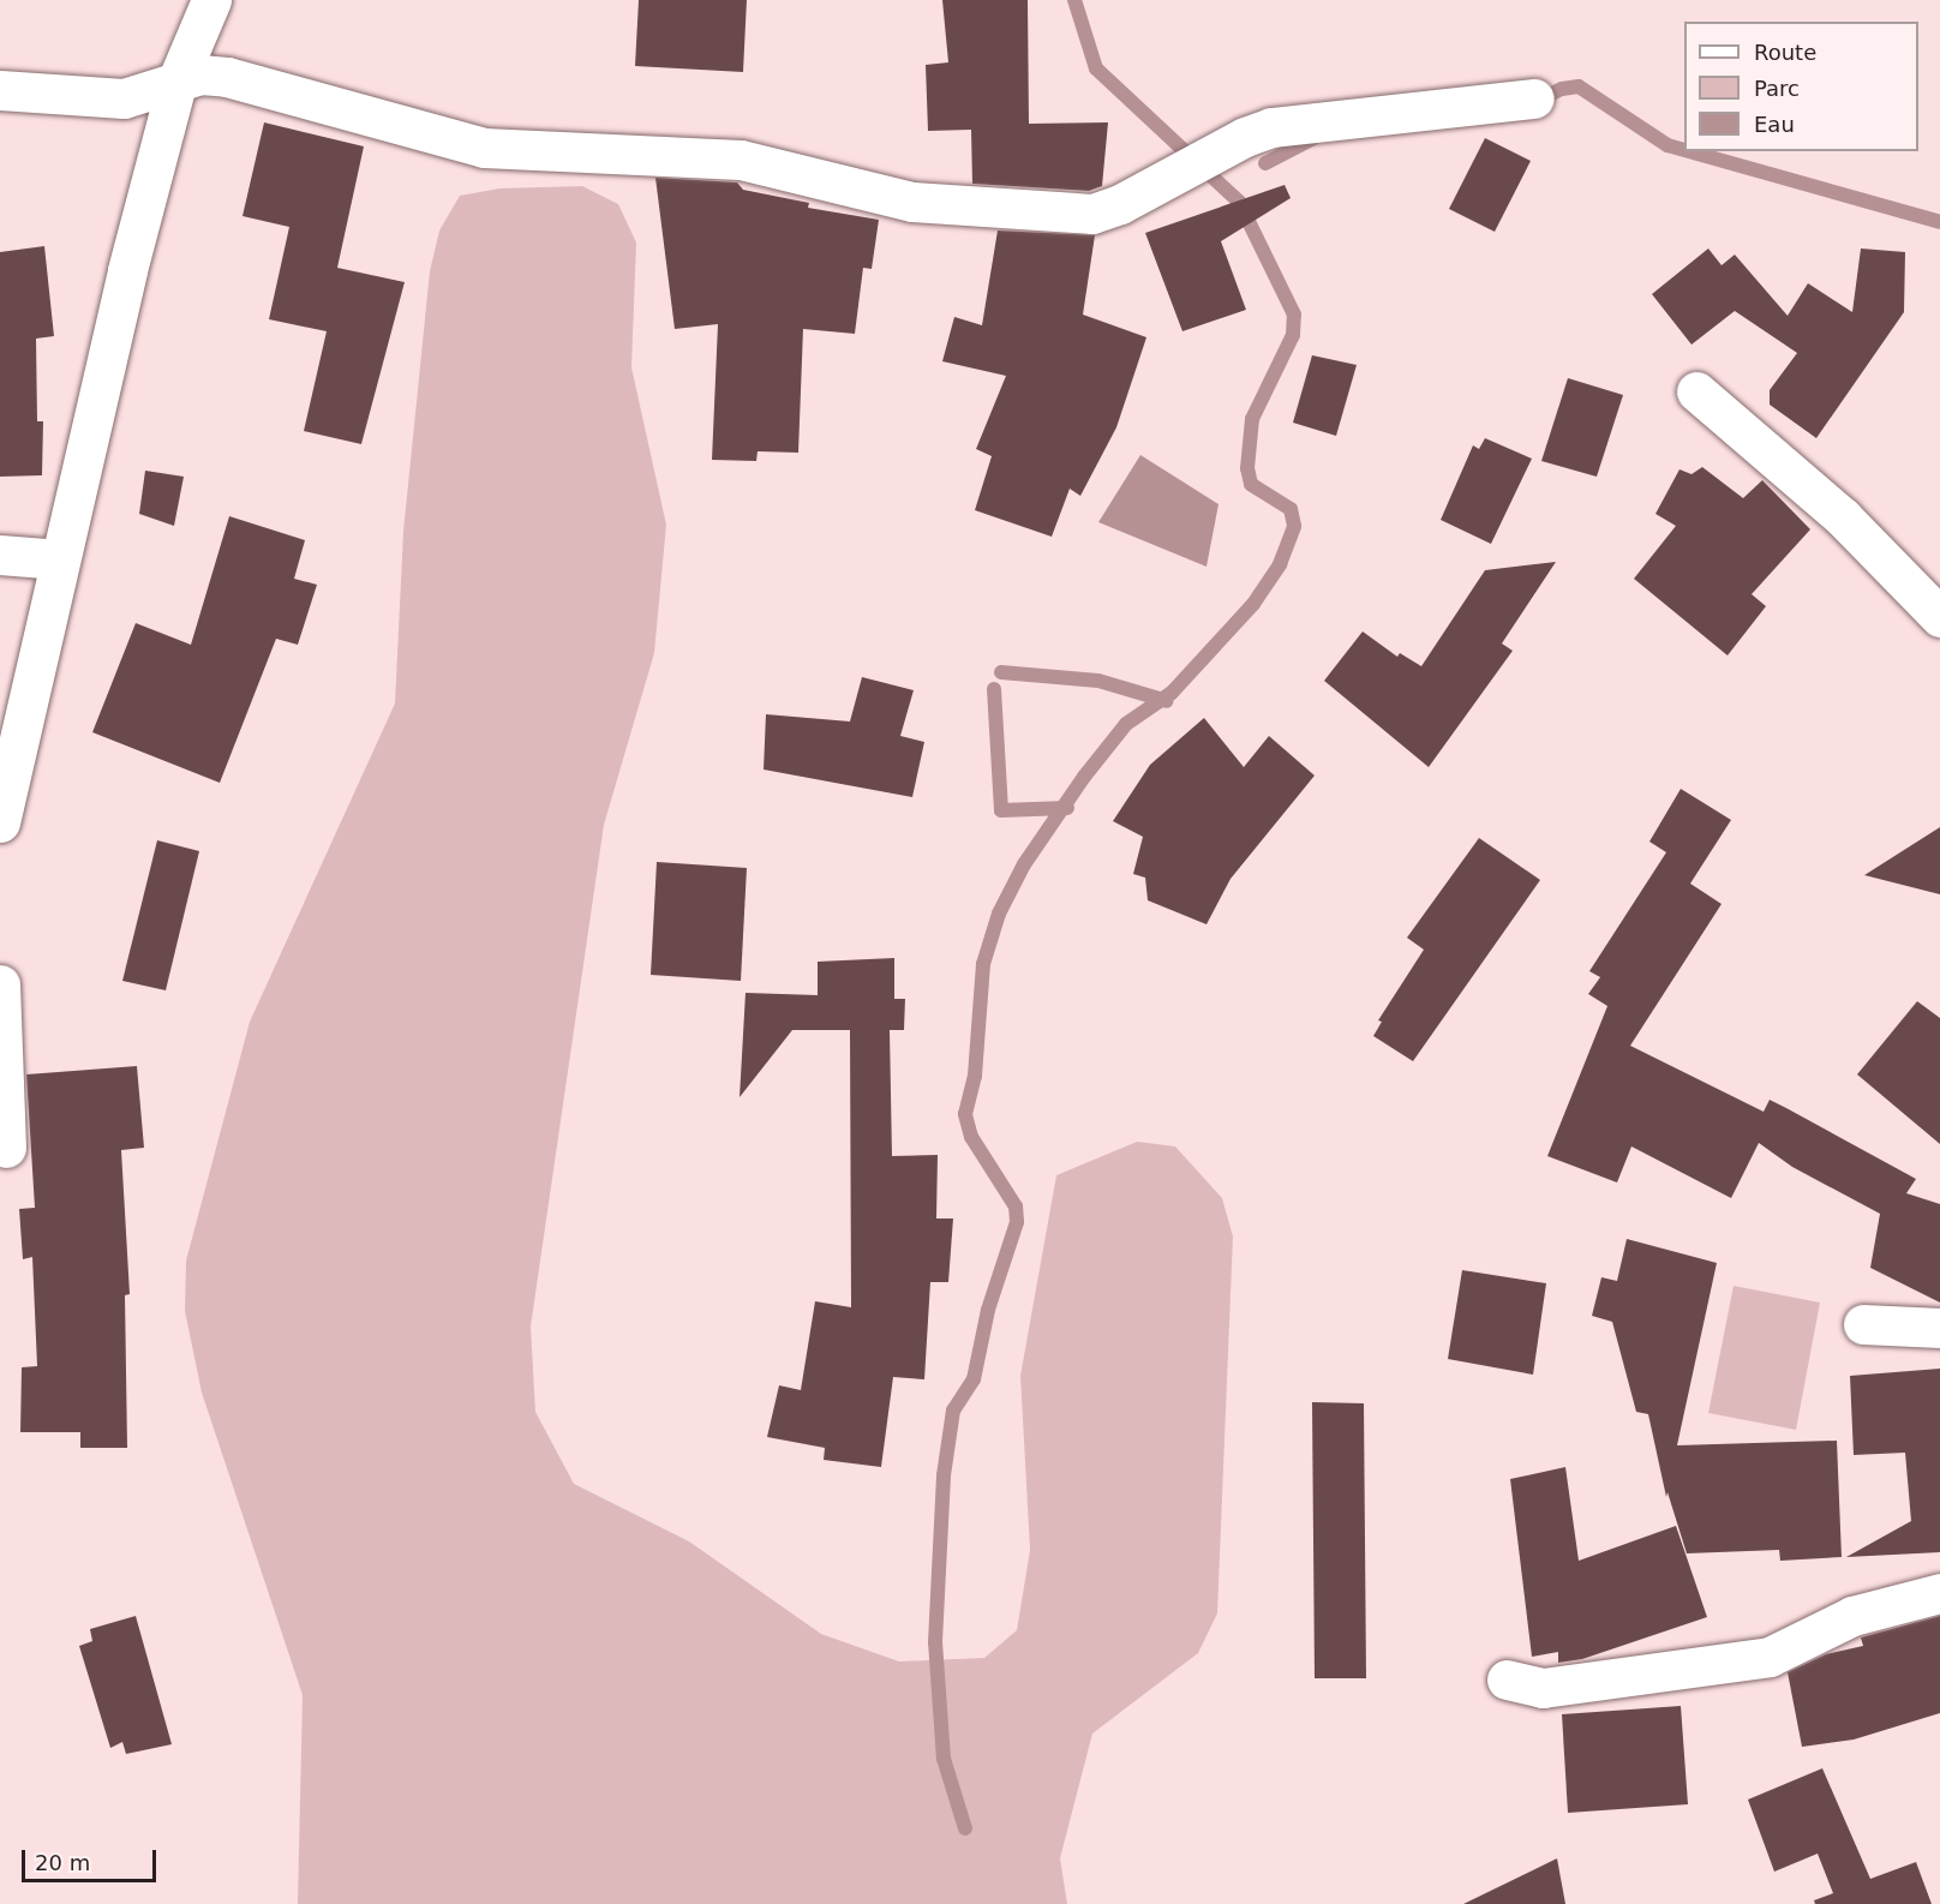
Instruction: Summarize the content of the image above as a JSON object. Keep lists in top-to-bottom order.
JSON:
{
  "legend": ["Route", "Parc", "Eau"],
  "scale_bar": "20 m"
}
